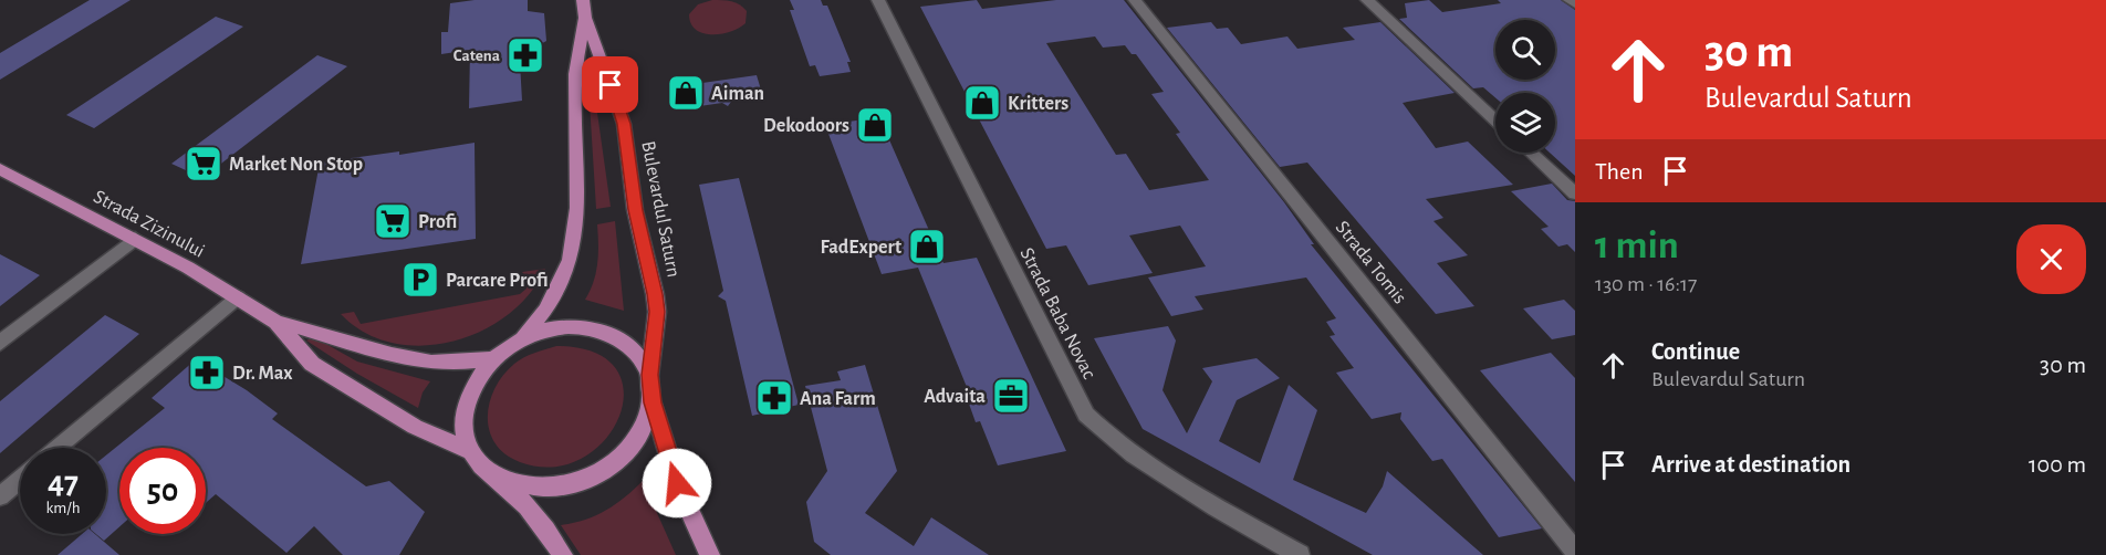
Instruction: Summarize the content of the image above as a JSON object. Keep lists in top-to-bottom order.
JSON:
{
  "streets": {
    "main road": ["Bulevardul Saturn", "Strada Zizinului"],
    "street": ["Strada Tomis", "Strada Baba Novac"]
  },
  "crossings": [
    ["Bulevardul Saturn", "Strada Zizinului"]
  ],
  "places": {
    "pharmacy": ["Catena", "Dr. Max", "Ana Farm"],
    "shop": [
      "Aiman",
      "Kritters",
      "Dekodoors",
      "FadExpert"
    ],
    "supermarket": ["Market Non Stop", "Profi"],
    "parking": ["Parcare Profi"],
    "office": ["Advaita"]
  },
  "page": {
    "turn": ["30 m", "Bulevardul Saturn"],
    "then": "Then",
    "heading": ["1 min", "130 m · 16:17"],
    "list": [
      {
        "name": "Continue",
        "note": "Bulevardul Saturn",
        "value": "30 m"
      },
      {
        "name": "Arrive at destination",
        "value": "100 m"
      }
    ],
    "speed": "47 km/h",
    "limit": "50"
  }
}
